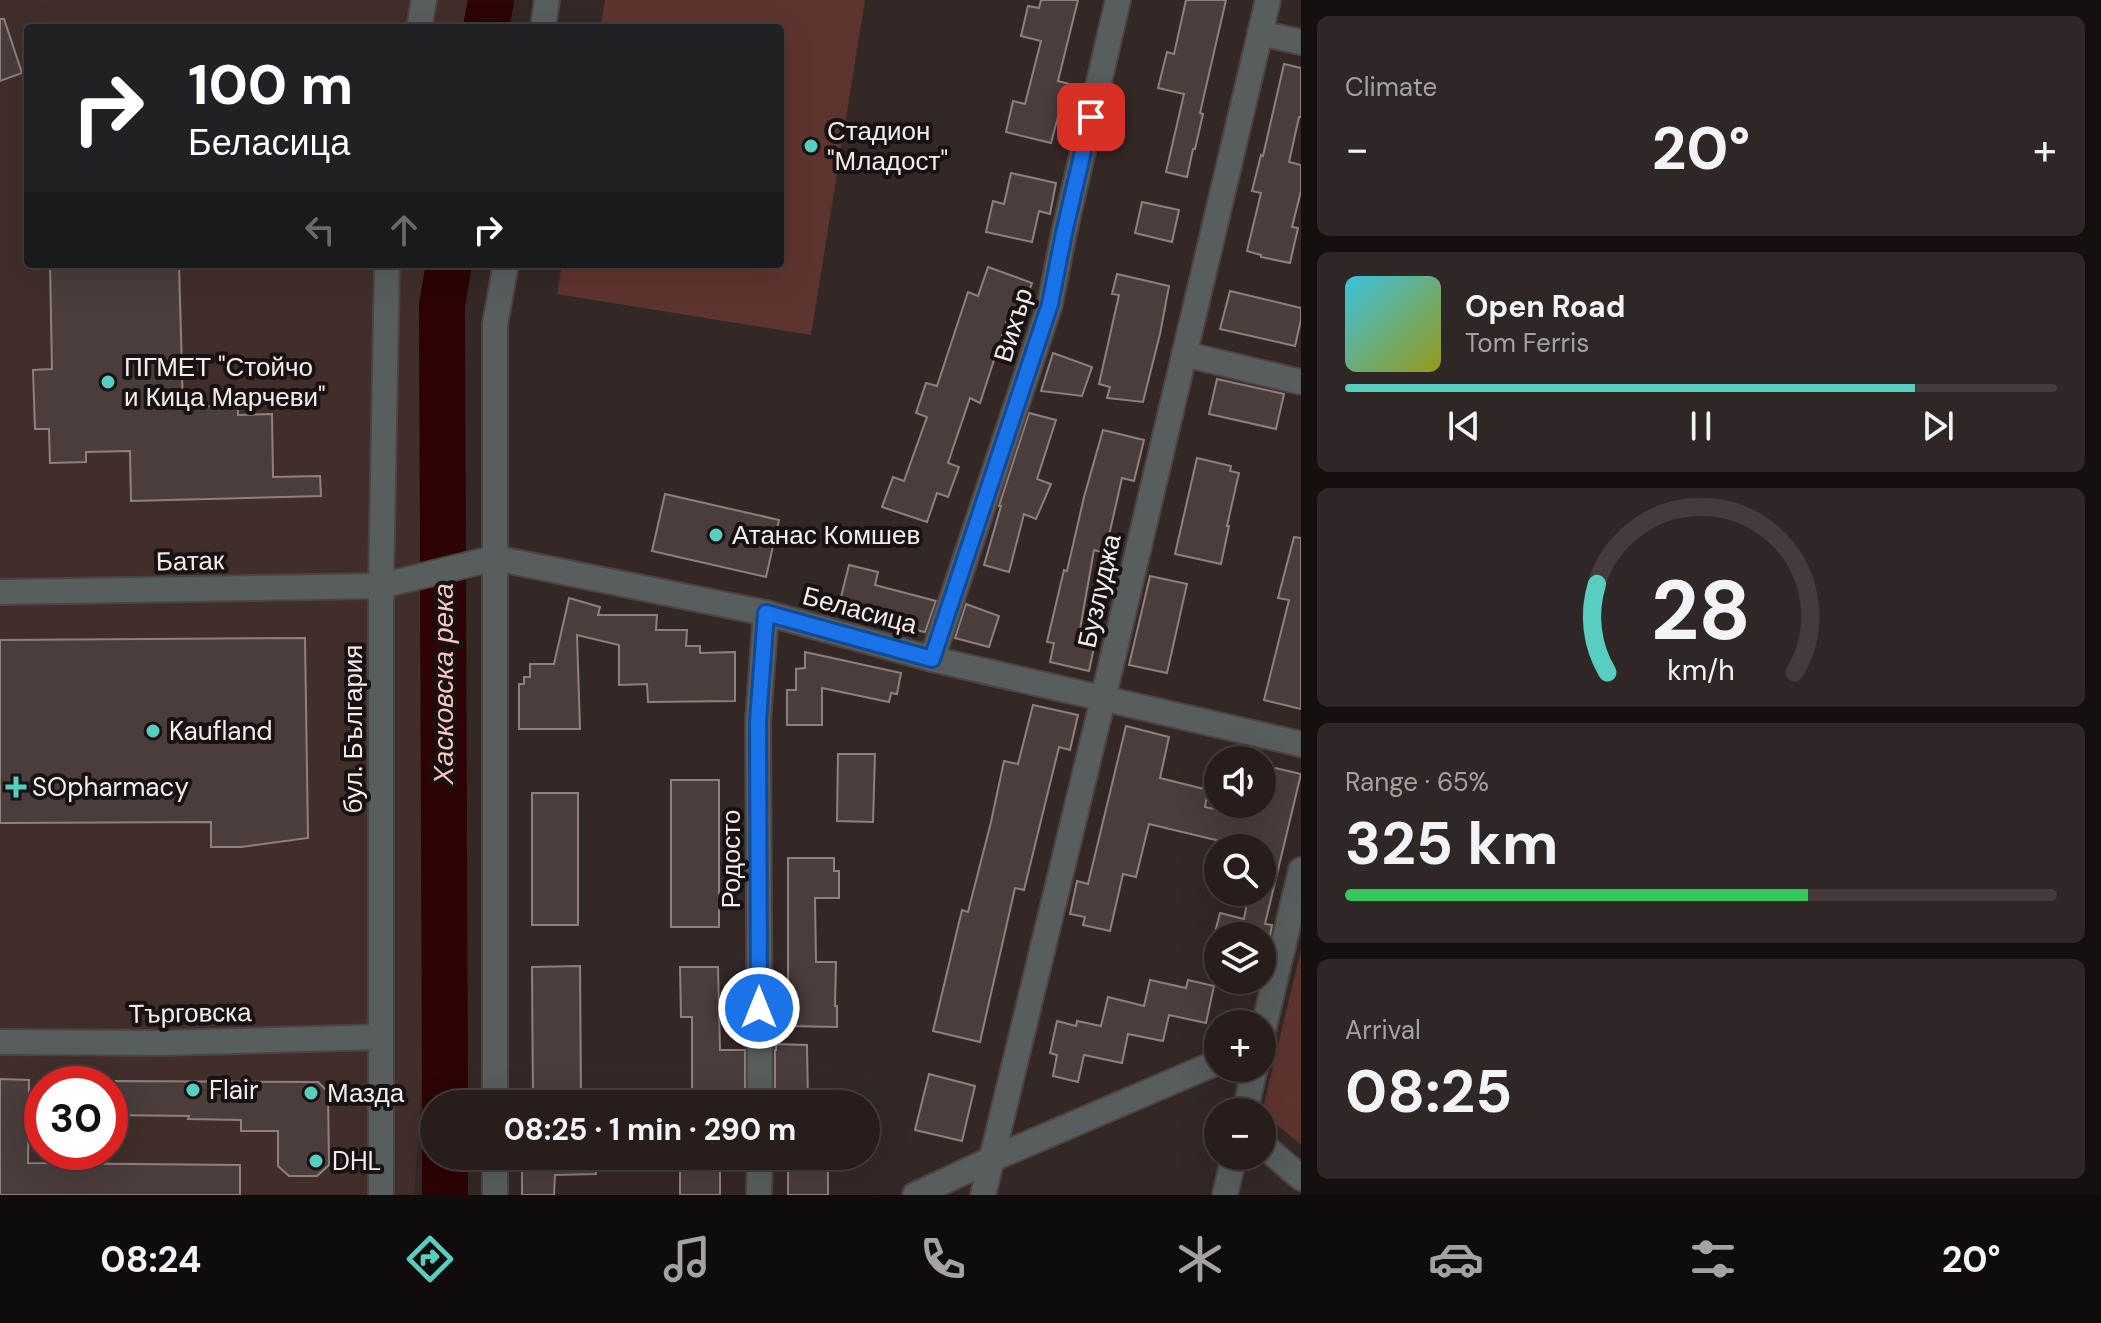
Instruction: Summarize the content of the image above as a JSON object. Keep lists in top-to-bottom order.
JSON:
{
  "streets": {
    "street": [
      "Вихър",
      "Батак",
      "Бузлуджа",
      "Беласица",
      "бул. България",
      "Родосто",
      "Търговска"
    ]
  },
  "crossings": [
    ["Вихър", "Беласица"],
    ["Батак", "Беласица"],
    ["Батак", "бул. България"],
    ["Бузлуджа", "Беласица"],
    ["Беласица", "Родосто"],
    ["бул. България", "Търговска"]
  ],
  "water": ["Хасковска река"],
  "places": {
    "other": [
      "Стадион \"Младост\"",
      "ПГМЕТ \"Стойчо и Кица Марчеви\"",
      "Атанас Комшев",
      "Kaufland",
      "Flair",
      "Мазда",
      "DHL"
    ],
    "health": ["SOpharmacy"]
  },
  "page": {
    "tile": [
      "Climate",
      ["Range · 65%", "325 km"],
      ["Arrival", "08:25"]
    ],
    "turn": ["100 m", "Беласица"],
    "heat": ["−", "20°", "+"],
    "song": ["Open Road", "Tom Ferris"],
    "map_buttons": ["+", "−"],
    "limit": "30",
    "trip": "08:25 · 1 min · 290 m",
    "tabs": ["08:24", "20°"],
    "gauge": ["28", "km/h"]
  }
}
